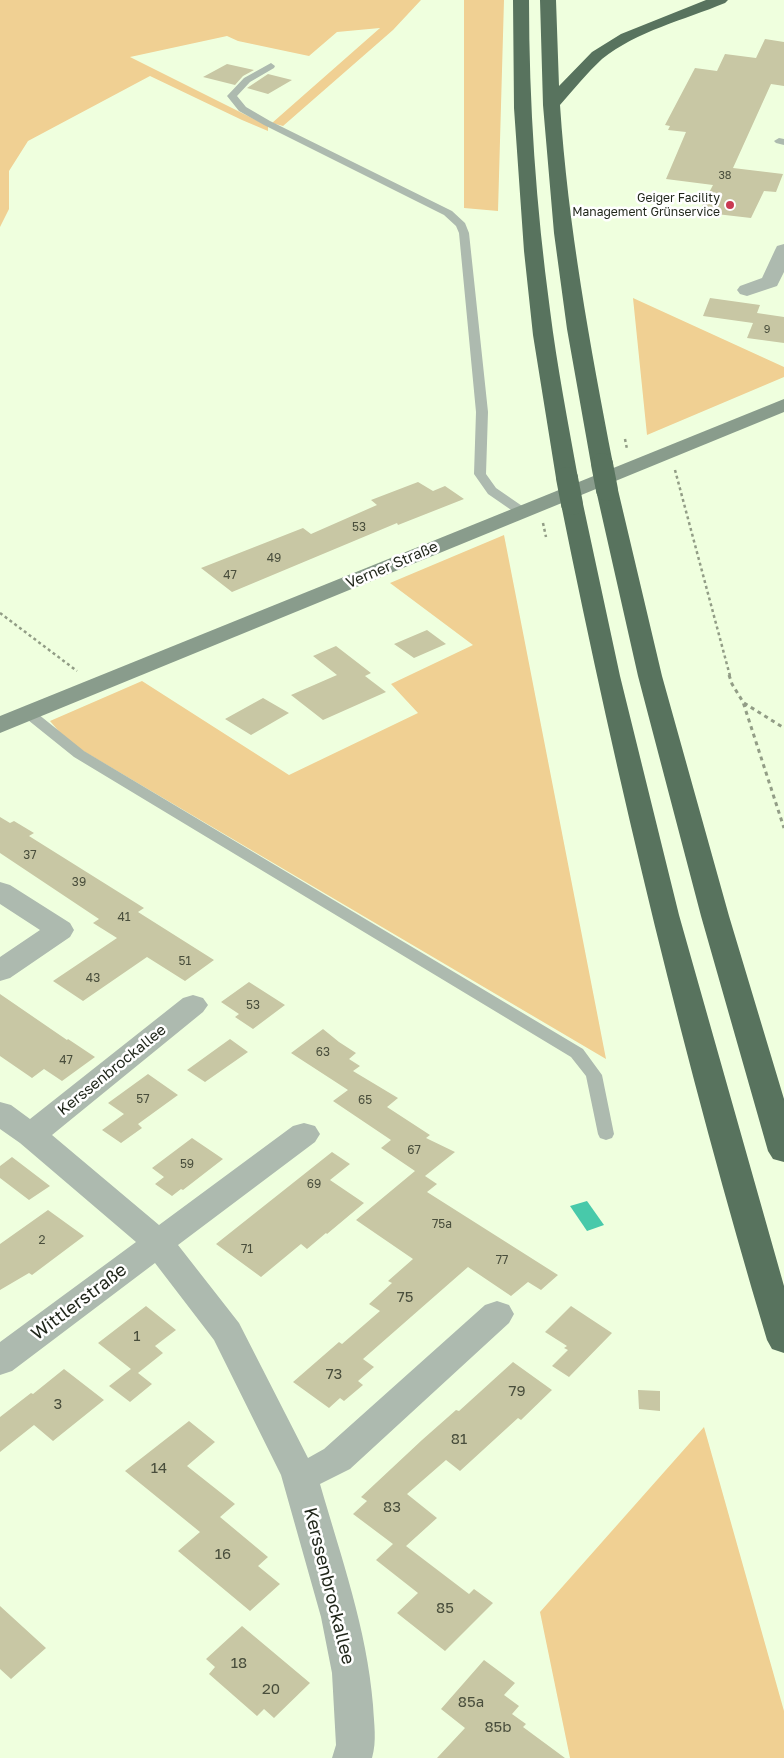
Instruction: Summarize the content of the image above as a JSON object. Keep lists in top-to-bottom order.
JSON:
{
  "streets": {
    "main road": ["Verner Straße"],
    "street": ["Kerssenbrockallee", "Wittlerstraße"]
  },
  "crossings": [
    ["Kerssenbrockallee", "Wittlerstraße"]
  ],
  "places": ["Geiger Facility Management Grünservice"],
  "house_numbers": [
    "38",
    "9",
    "53",
    "49",
    "47",
    "37",
    "39",
    "41",
    "51",
    "43",
    "53",
    "63",
    "47",
    "57",
    "65",
    "67",
    "59",
    "69",
    "75a",
    "2",
    "71",
    "77",
    "75",
    "1",
    "73",
    "79",
    "3",
    "81",
    "14",
    "83",
    "16",
    "85",
    "18",
    "20",
    "85a",
    "85b"
  ]
}
